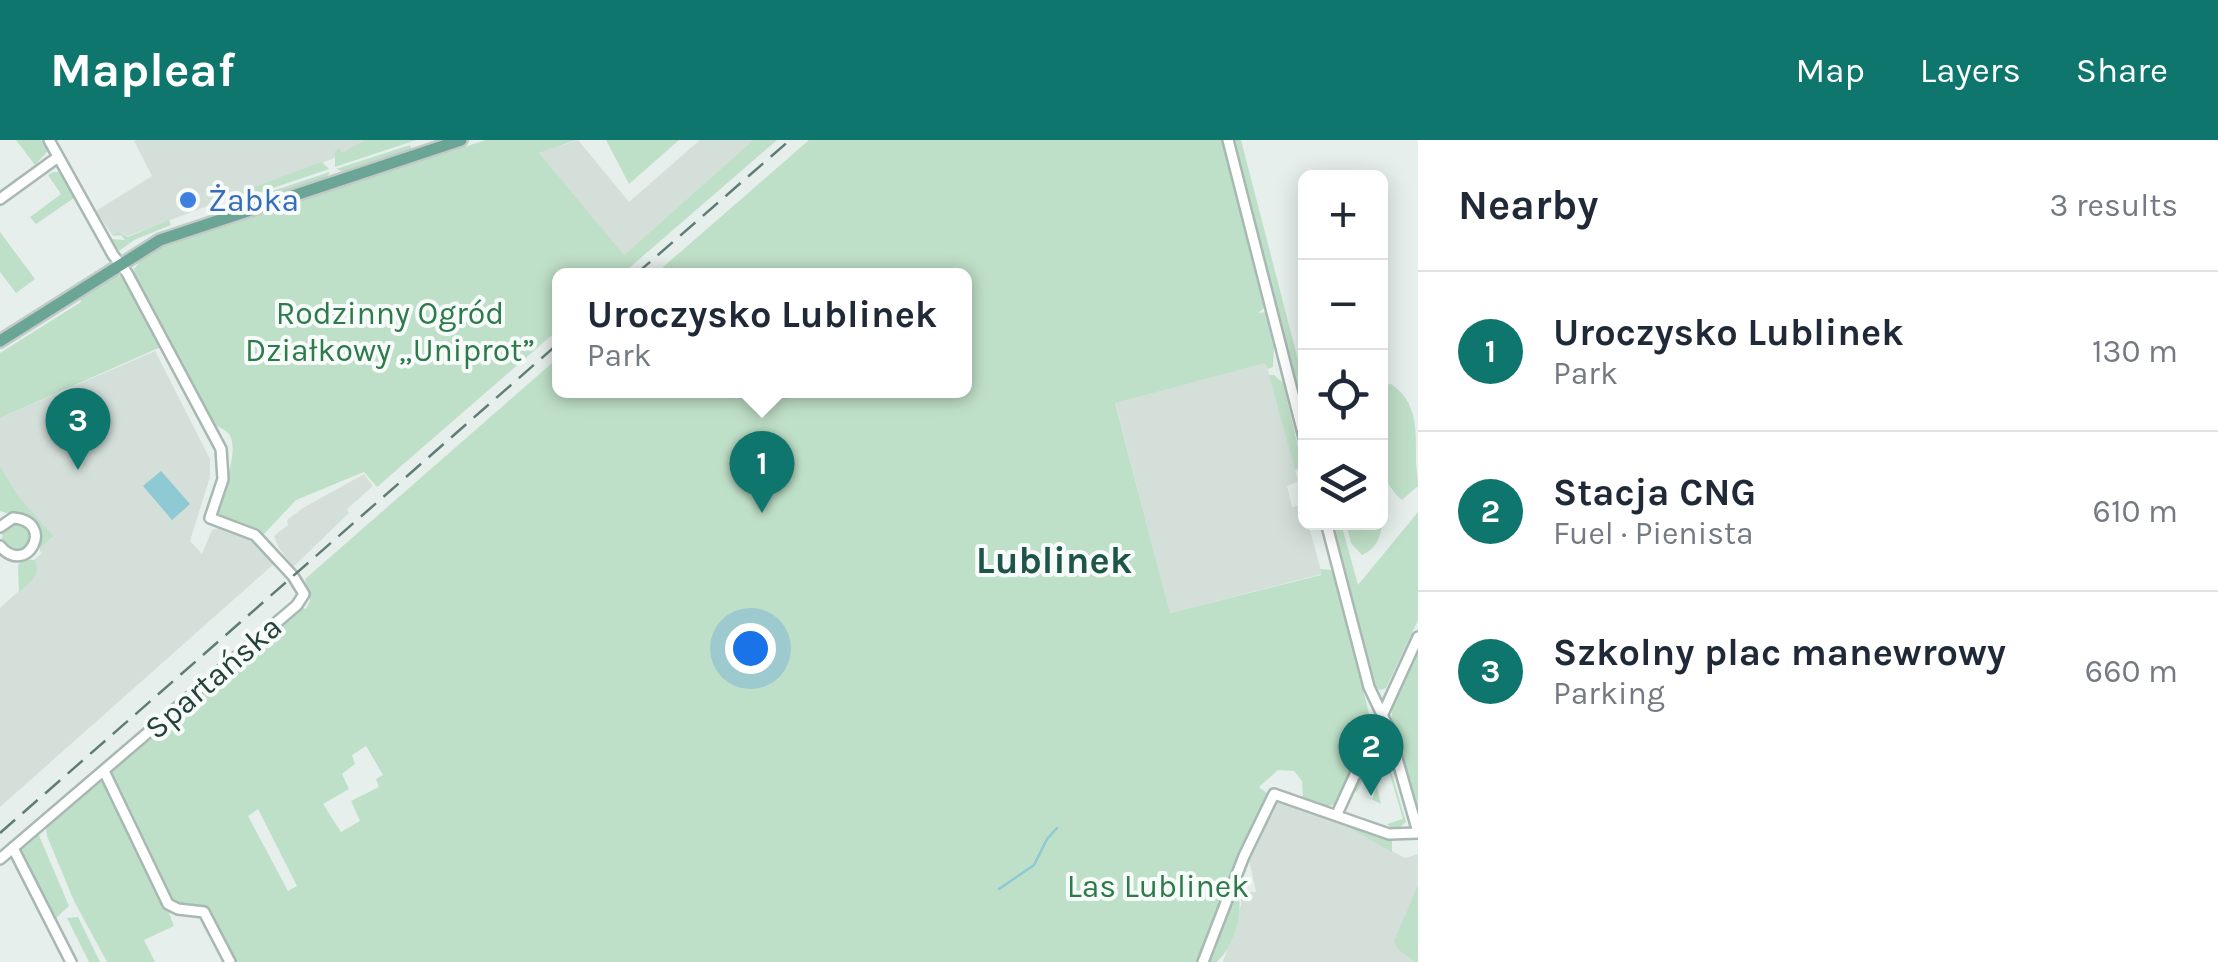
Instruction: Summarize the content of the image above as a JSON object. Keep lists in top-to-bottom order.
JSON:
{
  "streets": {
    "street": ["Spartańska"]
  },
  "districts": ["Lublinek"],
  "parks": ["Rodzinny Ogród Działkowy „Uniprot”", "Las Lublinek"],
  "places": ["Żabka"],
  "page": {
    "header": "Mapleaf",
    "nav": ["Map", "Layers", "Share"],
    "heading": ["Nearby", "3 results"],
    "map_buttons": ["+", "−"],
    "popup": ["Uroczysko Lublinek", "Park"],
    "list": [
      {
        "mark": "1",
        "name": "Uroczysko Lublinek",
        "note": "Park",
        "value": "130 m"
      },
      {
        "mark": "2",
        "name": "Stacja CNG",
        "note": "Fuel · Pienista",
        "value": "610 m"
      },
      {
        "mark": "3",
        "name": "Szkolny plac manewrowy",
        "note": "Parking",
        "value": "660 m"
      }
    ],
    "pins": ["3", "1", "2"]
  }
}
